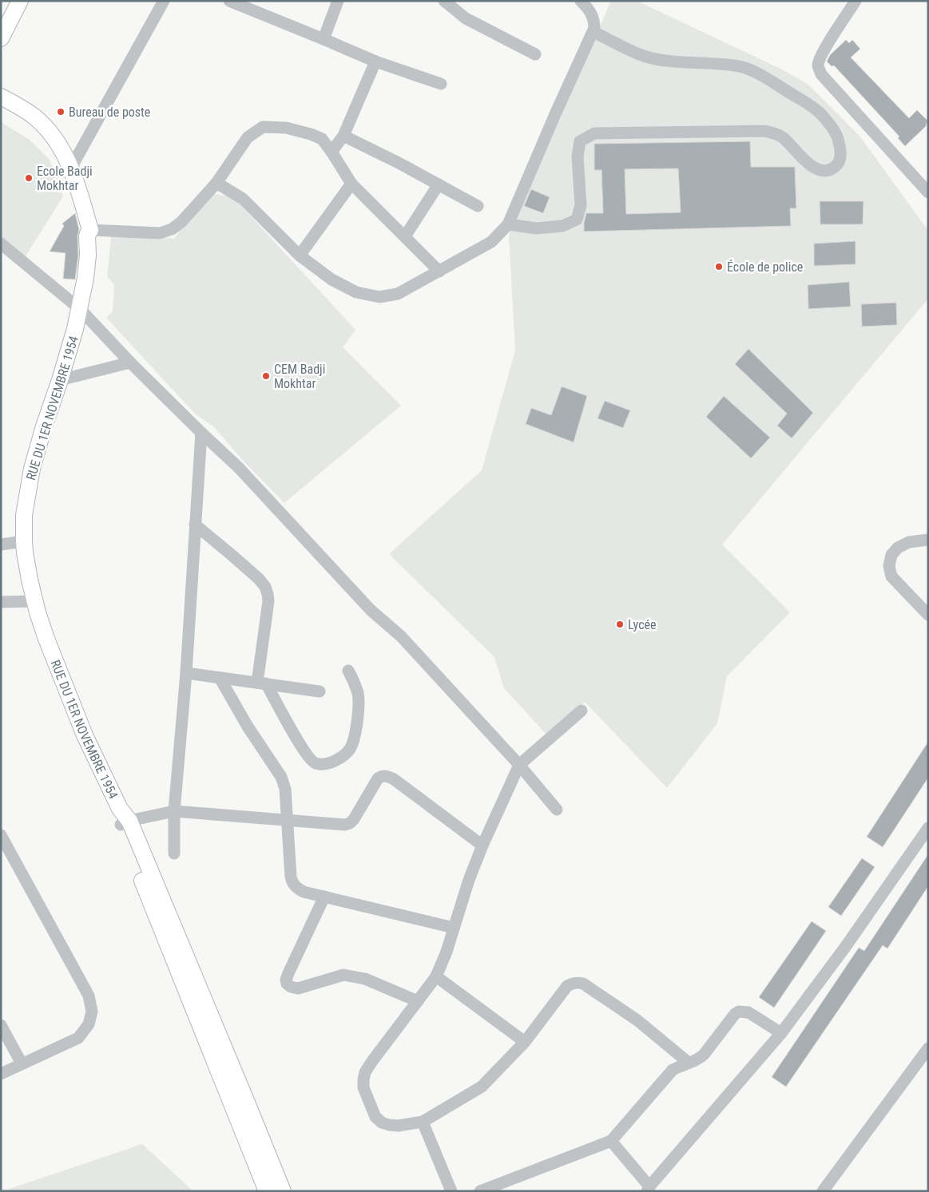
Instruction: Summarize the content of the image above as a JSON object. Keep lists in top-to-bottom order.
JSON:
{
  "streets": {
    "main road": ["RUE DU 1ER NOVEMBRE 1954"]
  },
  "places": [
    "Bureau de poste",
    "Ecole Badji Mokhtar",
    "École de police",
    "CEM Badji Mokhtar",
    "Lycée"
  ]
}
